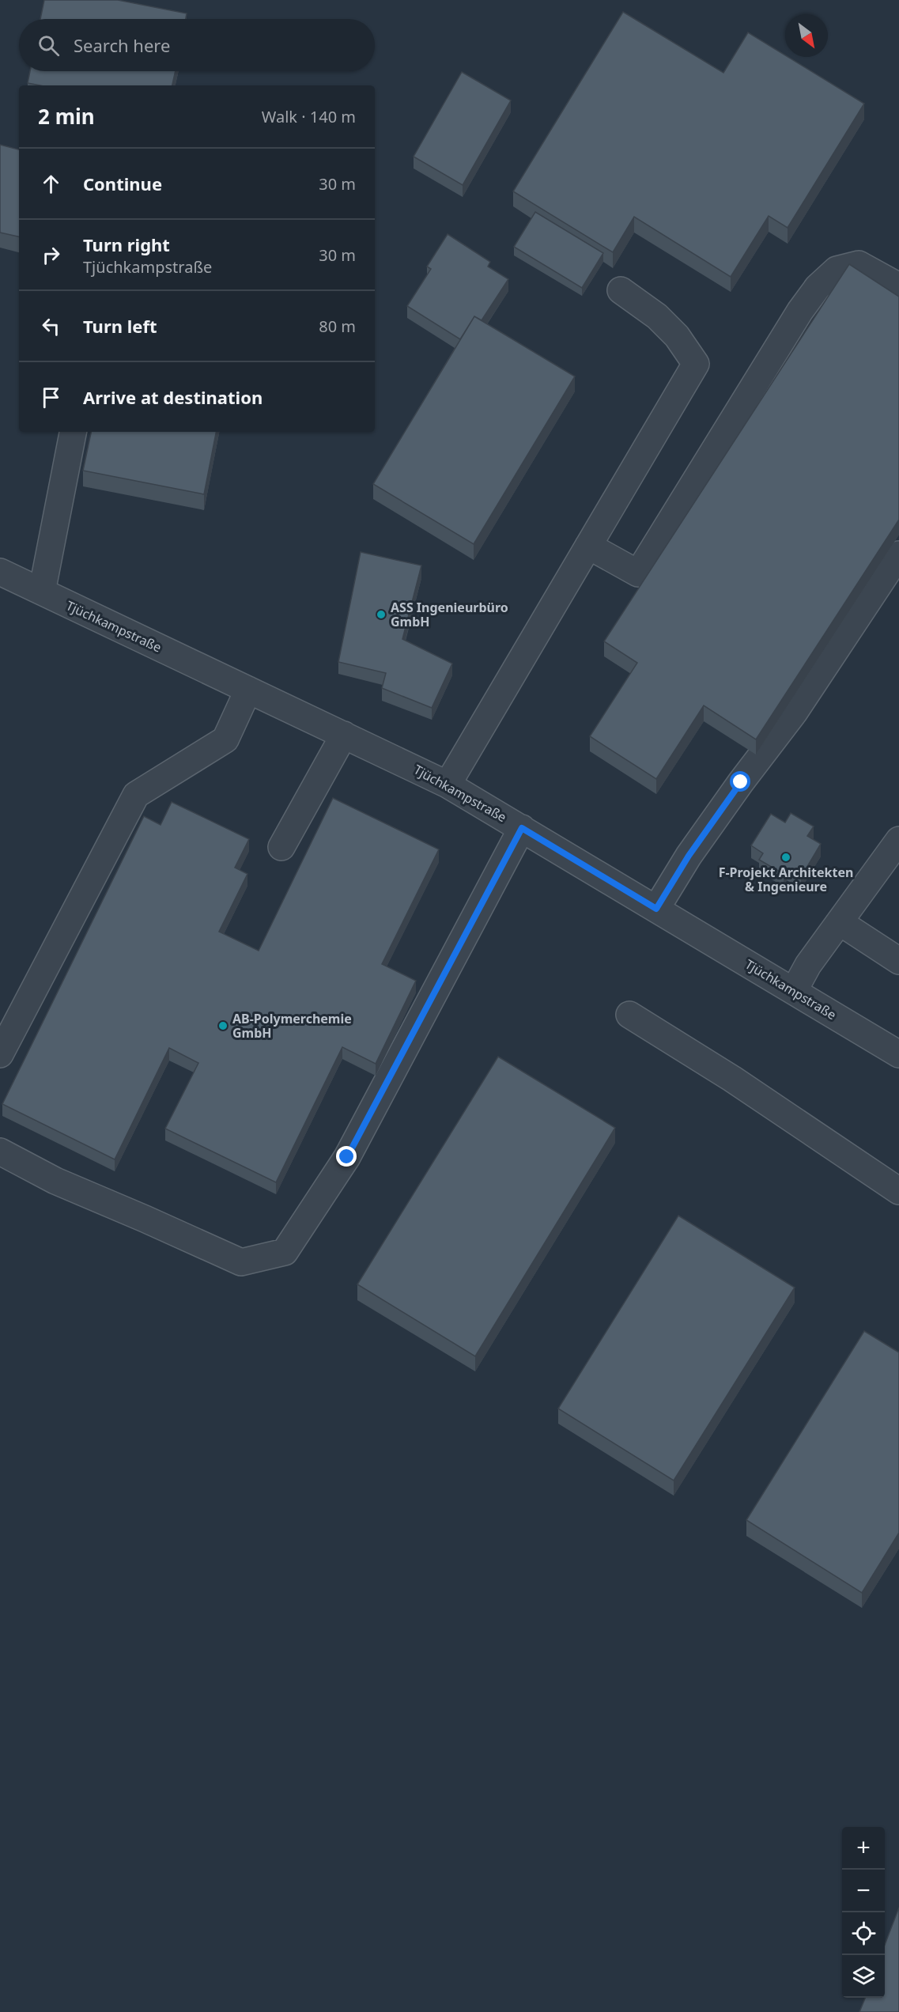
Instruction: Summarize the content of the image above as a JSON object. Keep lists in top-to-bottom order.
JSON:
{
  "streets": {
    "street": ["Tjüchkampstraße"]
  },
  "places": ["ASS Ingenieurbüro GmbH", "F-Projekt Architekten & Ingenieure", "AB-Polymerchemie GmbH"],
  "north": "bottom right",
  "page": {
    "search": "Search here",
    "heading": ["2 min", "Walk · 140 m"],
    "list": [
      ["Continue", "30 m"],
      ["Turn right", "Tjüchkampstraße", "30 m"],
      ["Turn left", "80 m"],
      "Arrive at destination"
    ],
    "map_buttons": ["+", "−"]
  }
}
